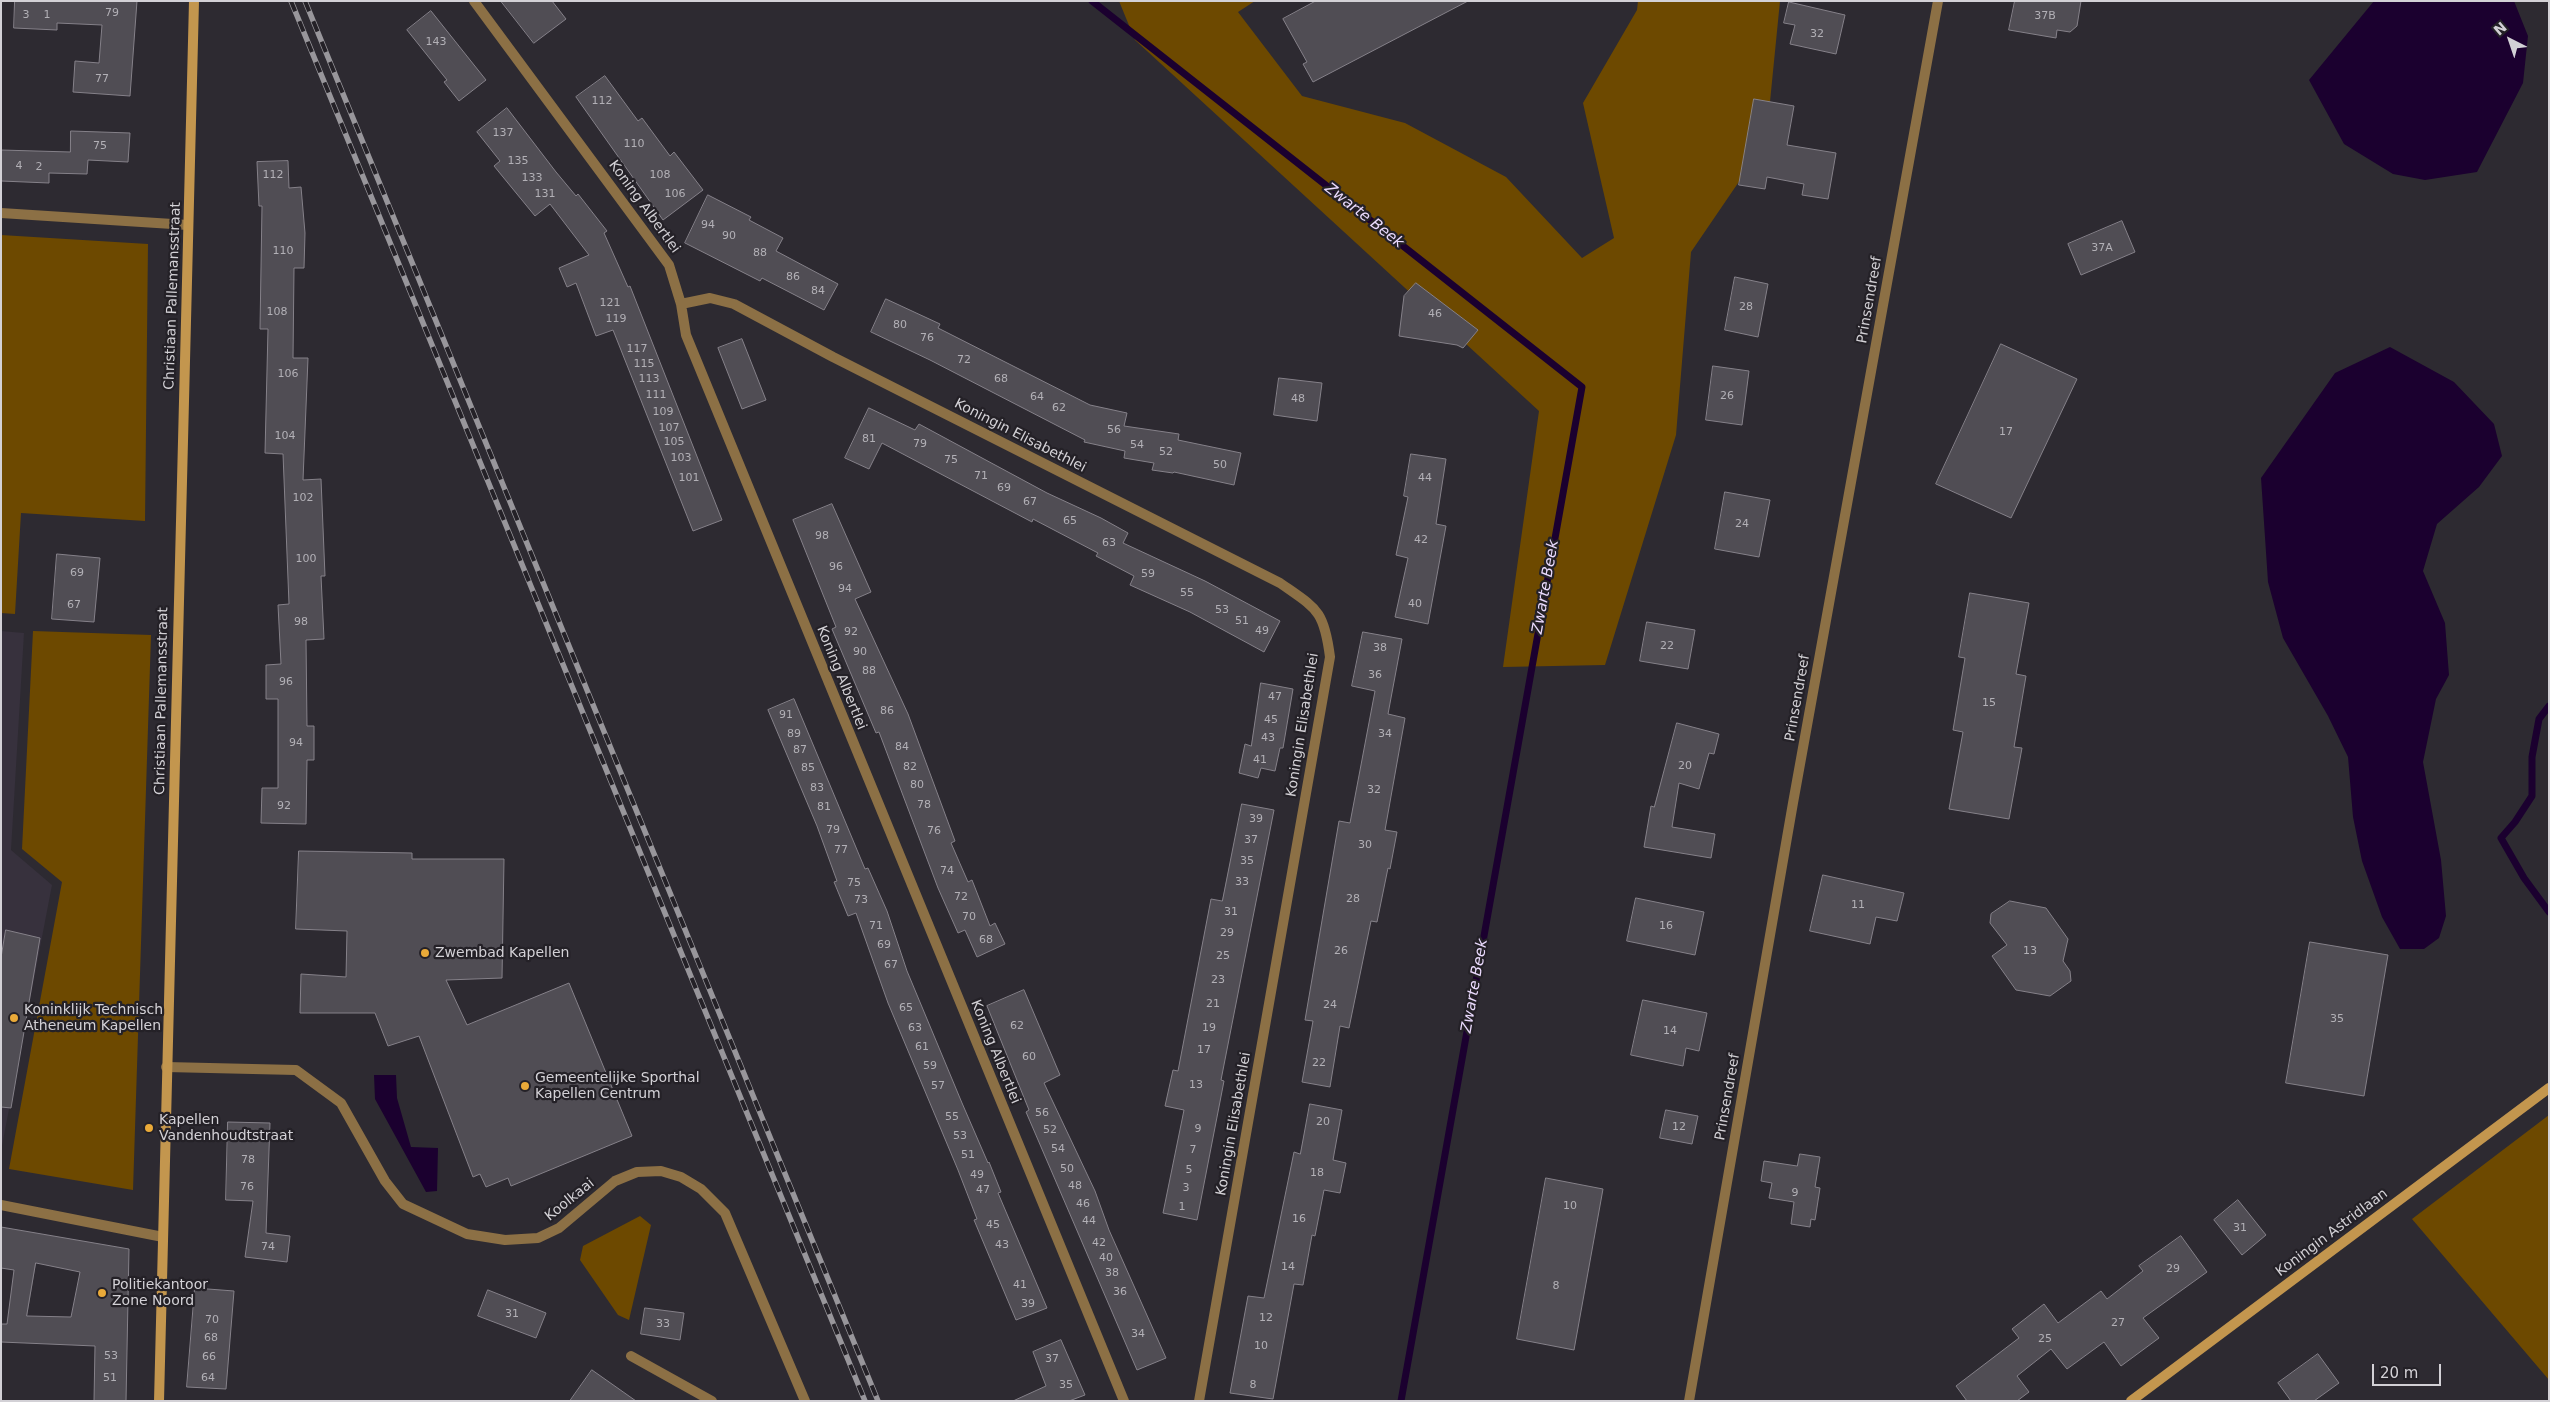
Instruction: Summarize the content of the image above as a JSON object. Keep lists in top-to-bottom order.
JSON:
{
  "streets": {
    "street": [
      "Koning Albertlei",
      "Christiaan Pallemansstraat",
      "Prinsendreef",
      "Koningin Elisabethlei",
      "Koolkaai",
      "Koningin Astridlaan"
    ]
  },
  "crossings": [
    ["Koning Albertlei", "Koningin Elisabethlei"],
    ["Christiaan Pallemansstraat", "Koolkaai"]
  ],
  "water": ["Zwarte Beek"],
  "places": [
    "Zwembad Kapellen",
    "Koninklijk Technisch Atheneum Kapellen",
    "Gemeentelijke Sporthal Kapellen Centrum",
    "Kapellen Vandenhoudtstraat",
    "Politiekantoor Zone Noord"
  ],
  "house_numbers": [
    "79",
    "3",
    "1",
    "37B",
    "32",
    "143",
    "77",
    "112",
    "137",
    "110",
    "75",
    "135",
    "4",
    "2",
    "112",
    "108",
    "133",
    "131",
    "106",
    "94",
    "90",
    "37A",
    "110",
    "88",
    "86",
    "84",
    "121",
    "28",
    "108",
    "46",
    "119",
    "80",
    "76",
    "117",
    "72",
    "115",
    "106",
    "113",
    "68",
    "111",
    "26",
    "64",
    "48",
    "62",
    "109",
    "107",
    "56",
    "17",
    "104",
    "81",
    "105",
    "79",
    "54",
    "52",
    "103",
    "75",
    "50",
    "71",
    "101",
    "44",
    "69",
    "102",
    "67",
    "65",
    "24",
    "98",
    "42",
    "63",
    "100",
    "96",
    "69",
    "59",
    "94",
    "55",
    "40",
    "67",
    "53",
    "51",
    "98",
    "49",
    "92",
    "22",
    "38",
    "90",
    "88",
    "36",
    "96",
    "47",
    "15",
    "86",
    "91",
    "45",
    "89",
    "34",
    "43",
    "94",
    "84",
    "87",
    "41",
    "20",
    "82",
    "85",
    "80",
    "83",
    "32",
    "78",
    "92",
    "81",
    "39",
    "79",
    "76",
    "37",
    "30",
    "77",
    "35",
    "74",
    "33",
    "75",
    "72",
    "28",
    "73",
    "11",
    "31",
    "70",
    "71",
    "16",
    "29",
    "68",
    "69",
    "26",
    "13",
    "25",
    "67",
    "23",
    "21",
    "24",
    "65",
    "35",
    "62",
    "63",
    "19",
    "14",
    "61",
    "17",
    "60",
    "22",
    "59",
    "13",
    "57",
    "56",
    "55",
    "20",
    "12",
    "9",
    "52",
    "53",
    "54",
    "7",
    "51",
    "78",
    "50",
    "5",
    "18",
    "49",
    "48",
    "76",
    "3",
    "47",
    "9",
    "46",
    "10",
    "1",
    "16",
    "44",
    "45",
    "31",
    "42",
    "43",
    "74",
    "40",
    "14",
    "29",
    "38",
    "41",
    "8",
    "36",
    "39",
    "31",
    "12",
    "70",
    "27",
    "33",
    "34",
    "68",
    "25",
    "10",
    "53",
    "66",
    "37",
    "51",
    "64",
    "35",
    "8"
  ],
  "scale_bar": "20 m",
  "north": "top left"
}
